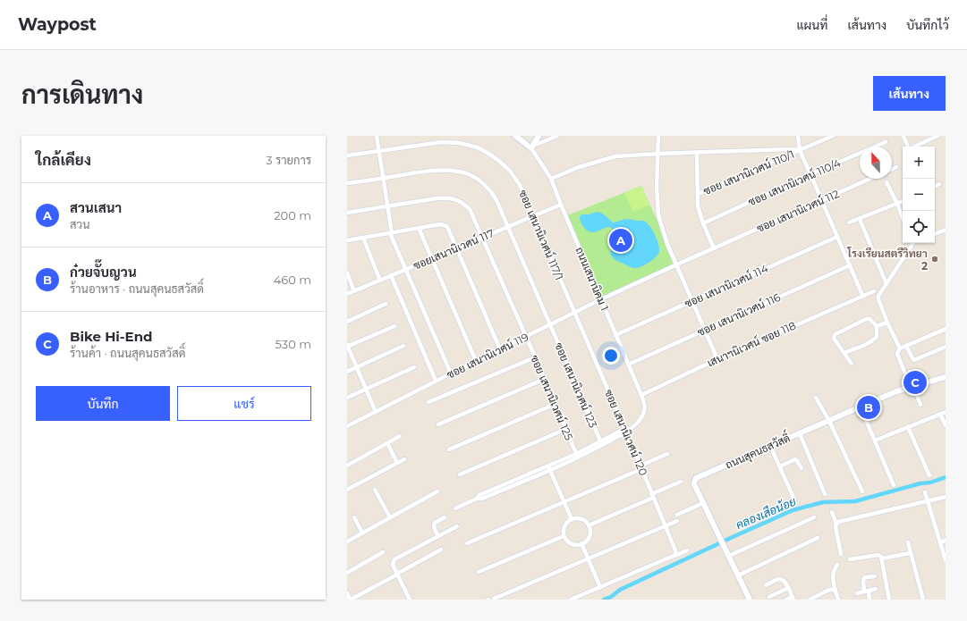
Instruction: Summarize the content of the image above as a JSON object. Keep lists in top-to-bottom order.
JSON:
{
  "streets": {
    "main road": ["ถนนเสนานิคม 1", "ถนนสุคนธสวัสดิ์"],
    "street": [
      "ซอย เสนานิเวศน์ 110/1",
      "ซอย เสนานิเวศน์ 110/4",
      "ซอย เสนานิเวศน์ 112",
      "ซอย เสนานิเวศน์ 117/1",
      "ซอยเสนานิเวศน์ 117",
      "ซอย เสนานิเวศน์ 114",
      "ซอย เสนานิเวศน์ 116",
      "เสนาฯนิเวศน์ ซอย 118",
      "ซอย เสนานิเวศน์ 119",
      "ซอย เสนานิเวศน์ 123",
      "ซอย เสนานิเวศน์ 125",
      "ซอย เสนานิเวศน์ 120"
    ]
  },
  "crossings": [
    ["ซอย เสนานิเวศน์ 112", "ซอย เสนานิเวศน์ 119"],
    ["ซอย เสนานิเวศน์ 117/1", "ซอยเสนานิเวศน์ 117"],
    ["ซอย เสนานิเวศน์ 117/1", "ซอย เสนานิเวศน์ 119"],
    ["ซอย เสนานิเวศน์ 117/1", "ซอย เสนานิเวศน์ 120"],
    ["ซอยเสนานิเวศน์ 117", "ถนนเสนานิคม 1"],
    ["ซอยเสนานิเวศน์ 117", "ซอย เสนานิเวศน์ 123"],
    ["ซอยเสนานิเวศน์ 117", "ซอย เสนานิเวศน์ 125"],
    ["ถนนเสนานิคม 1", "ซอย เสนานิเวศน์ 114"],
    ["ถนนเสนานิคม 1", "ซอย เสนานิเวศน์ 116"],
    ["ถนนเสนานิคม 1", "เสนาฯนิเวศน์ ซอย 118"],
    ["ถนนเสนานิคม 1", "ซอย เสนานิเวศน์ 119"],
    ["ถนนเสนานิคม 1", "ซอย เสนานิเวศน์ 123"],
    ["ถนนเสนานิคม 1", "ซอย เสนานิเวศน์ 125"],
    ["ถนนเสนานิคม 1", "ซอย เสนานิเวศน์ 120"],
    ["ซอย เสนานิเวศน์ 119", "ซอย เสนานิเวศน์ 123"],
    ["ซอย เสนานิเวศน์ 119", "ซอย เสนานิเวศน์ 125"],
    ["ซอย เสนานิเวศน์ 119", "ซอย เสนานิเวศน์ 120"]
  ],
  "water": ["คลองเสือน้อย"],
  "places": ["โรงเรียนสตรีวิทยา 2"],
  "north": "top",
  "page": {
    "header": "Waypost",
    "nav": ["แผนที่", "เส้นทาง", "บันทึกไว้"],
    "buttons": [
      "เส้นทาง",
      ["บันทึก", "แชร์"]
    ],
    "title": "การเดินทาง",
    "heading": ["ใกล้เคียง", "3 รายการ"],
    "map_buttons": ["+", "−"],
    "list": [
      {
        "mark": "A",
        "name": "สวนเสนา",
        "note": "สวน",
        "value": "200 m"
      },
      {
        "mark": "B",
        "name": "ก๋วยจั๊บญวน",
        "note": "ร้านอาหาร · ถนนสุคนธสวัสดิ์",
        "value": "460 m"
      },
      {
        "mark": "C",
        "name": "Bike Hi-End",
        "note": "ร้านค้า · ถนนสุคนธสวัสดิ์",
        "value": "530 m"
      }
    ],
    "pins": ["A", "C", "B"]
  }
}
